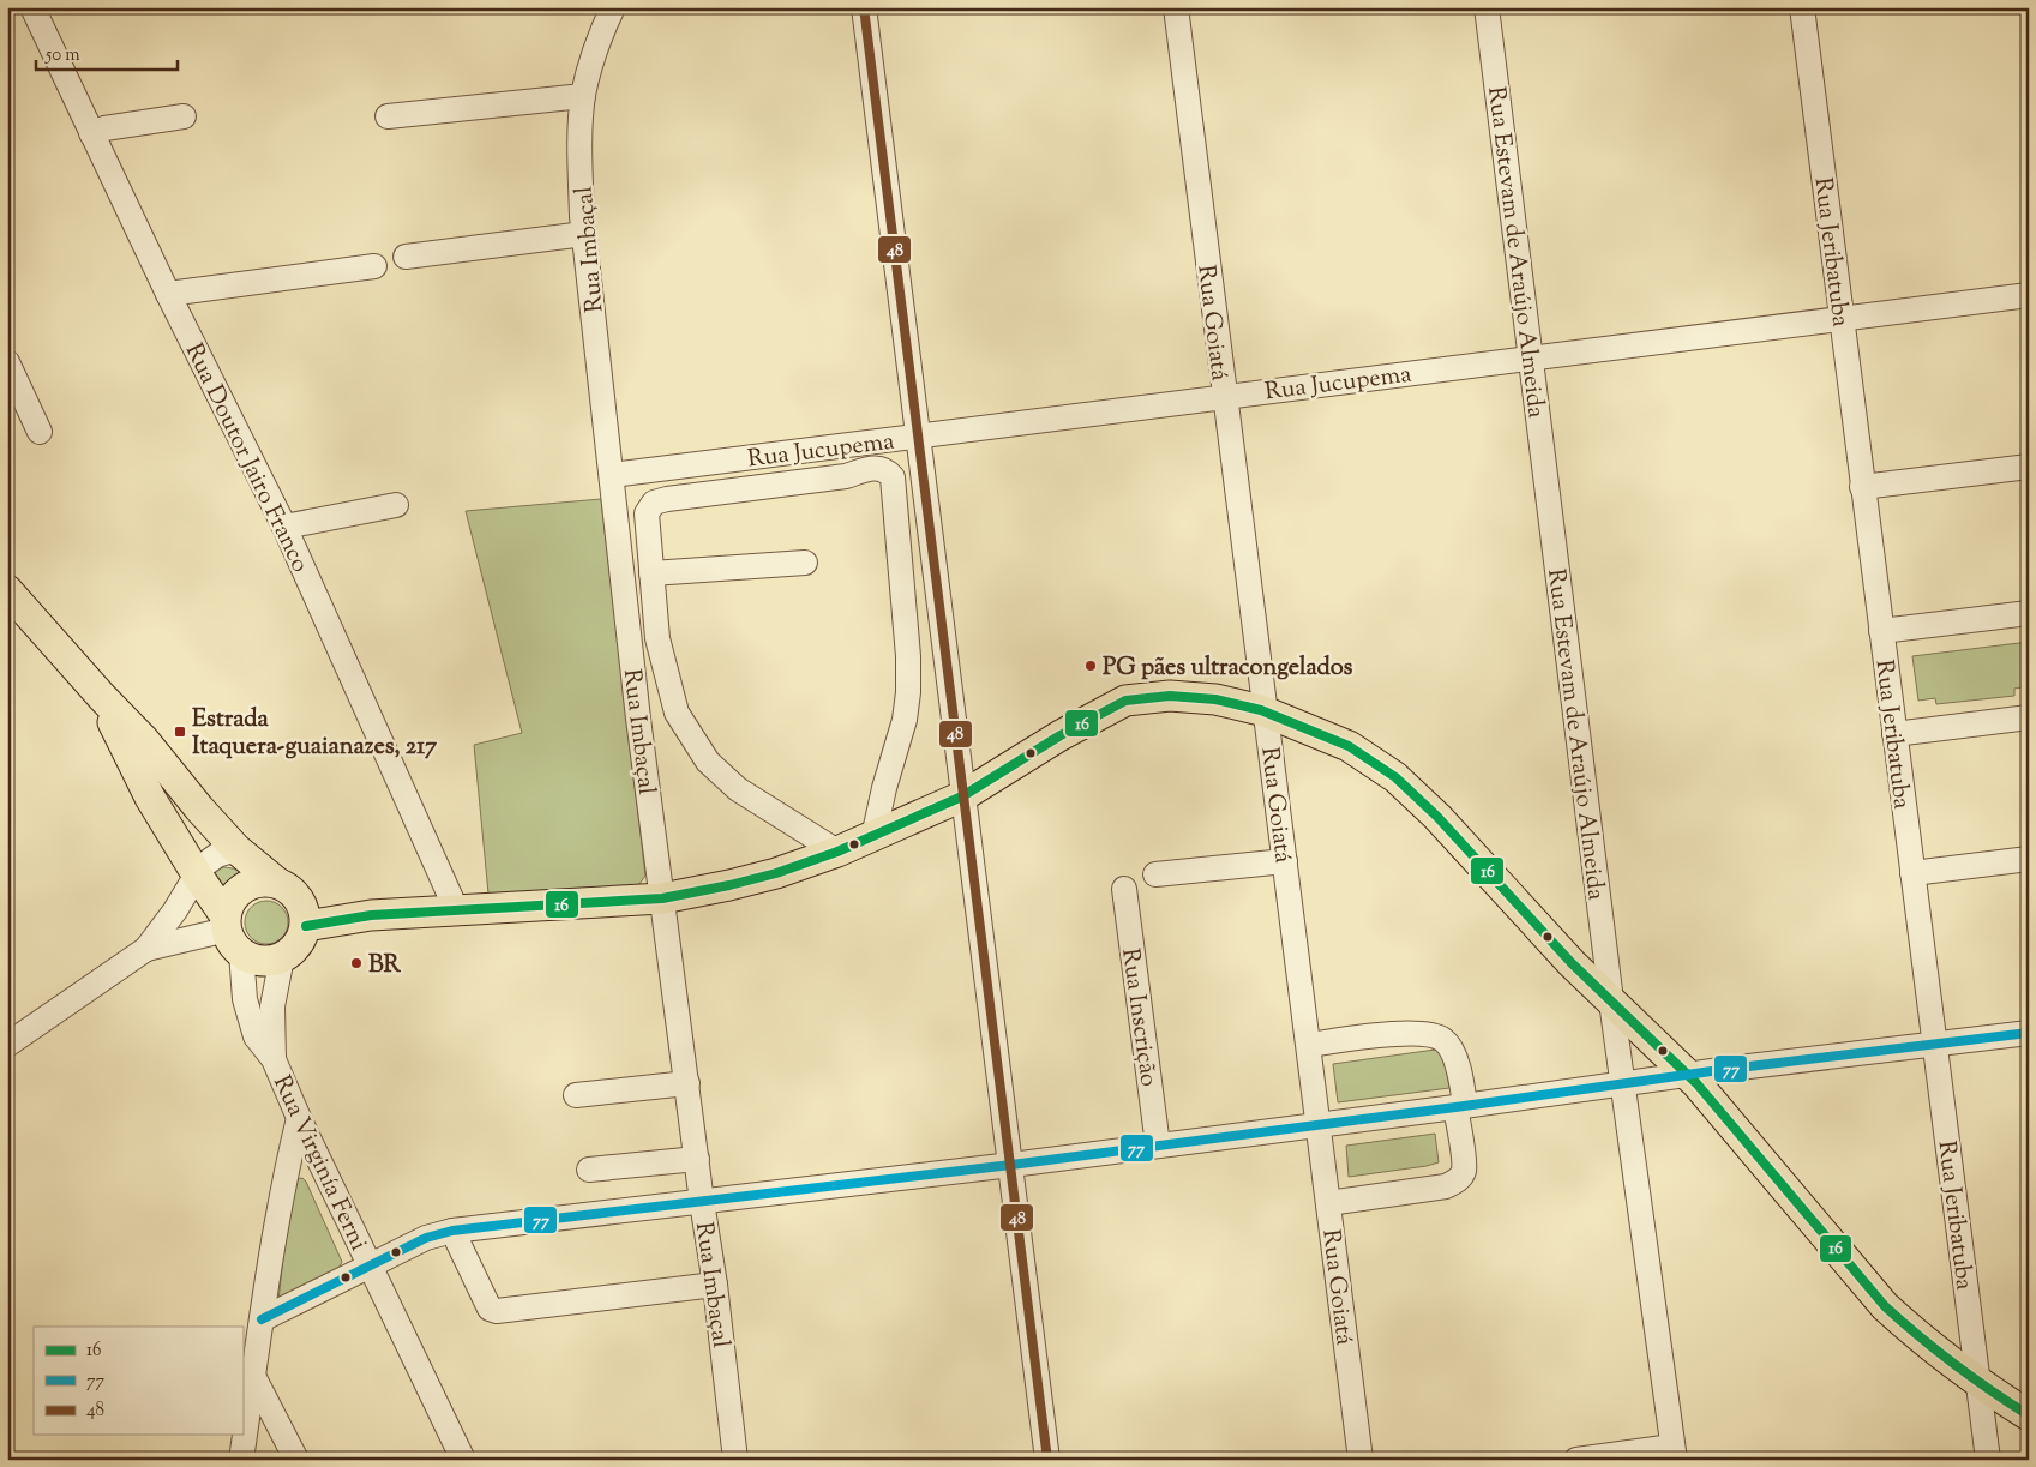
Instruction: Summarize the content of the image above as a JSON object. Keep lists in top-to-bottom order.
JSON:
{
  "streets": {
    "street": [
      "Rua Imbaçal",
      "Rua Estevam de Araújo Almeida",
      "Rua Jeribatuba",
      "Rua Goiatá",
      "Rua Jucupema",
      "Rua Doutor Jairo Franco",
      "Rua Inscrição",
      "Rua Virginía Ferni"
    ]
  },
  "crossings": [
    ["Rua Imbaçal", "Rua Jucupema"],
    ["Rua Estevam de Araújo Almeida", "Rua Jucupema"],
    ["Rua Jeribatuba", "Rua Jucupema"],
    ["Rua Goiatá", "Rua Jucupema"]
  ],
  "places": {
    "other": ["PG pães ultracongelados", "BR"],
    "transit": ["Estrada Itaquera-guaianazes, 217"]
  },
  "lines": ["transit line 48", "transit line 16", "transit line 77"],
  "legend": ["16", "77", "48"],
  "scale_bar": "50 m"
}
